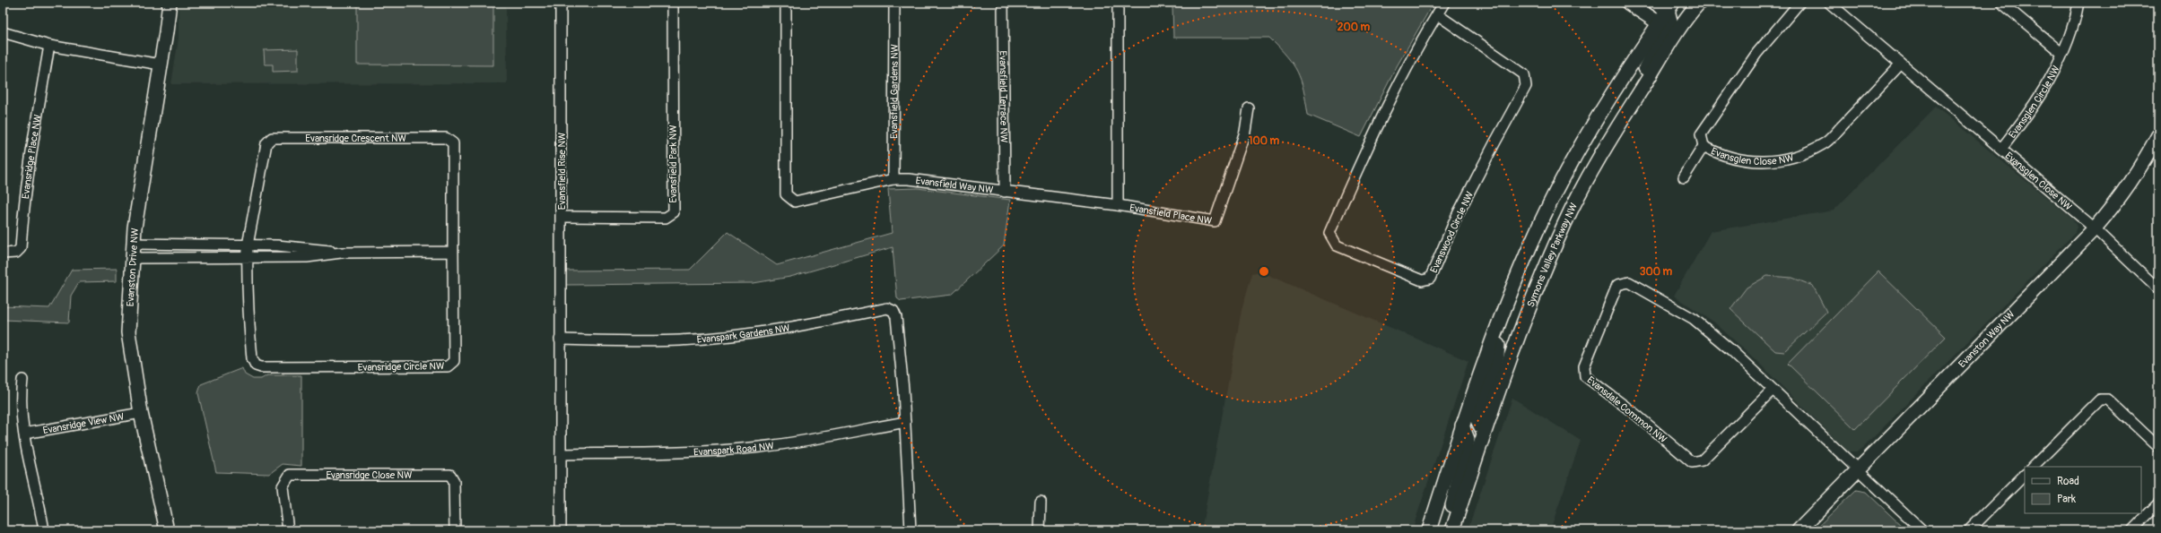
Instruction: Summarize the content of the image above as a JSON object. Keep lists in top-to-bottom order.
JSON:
{
  "streets": {
    "main road": ["Symons Valley Parkway NW", "Evanston Drive NW", "Evanston Way NW"],
    "street": [
      "Evansfield Gardens NW",
      "Evansfield Terrace NW",
      "Evansglen Circle NW",
      "Evansridge Crescent NW",
      "Evansglen Close NW",
      "Evansridge Place NW",
      "Evansfield Park NW",
      "Evansfield Rise NW",
      "Evansfield Way NW",
      "Evansfield Place NW",
      "Evanswood Circle NW",
      "Evanspark Gardens NW",
      "Evansridge Circle NW",
      "Evansdale Common NW",
      "Evansridge View NW",
      "Evanspark Road NW",
      "Evansridge Close NW"
    ]
  },
  "crossings": [
    ["Evansfield Gardens NW", "Evansfield Way NW"],
    ["Evansfield Terrace NW", "Evansfield Way NW"],
    ["Evansglen Circle NW", "Evansglen Close NW"],
    ["Evansridge Crescent NW", "Evansridge Circle NW"],
    ["Evansglen Close NW", "Evanston Way NW"],
    ["Evansfield Park NW", "Evansfield Rise NW"],
    ["Evansfield Rise NW", "Evanspark Gardens NW"],
    ["Evansfield Way NW", "Evansfield Place NW"],
    ["Evanston Drive NW", "Evansridge View NW"],
    ["Evanspark Gardens NW", "Evanspark Road NW"],
    ["Evanston Way NW", "Evansdale Common NW"]
  ],
  "legend": ["Road", "Park"],
  "rings": ["200 m", "100 m", "300 m"]
}
